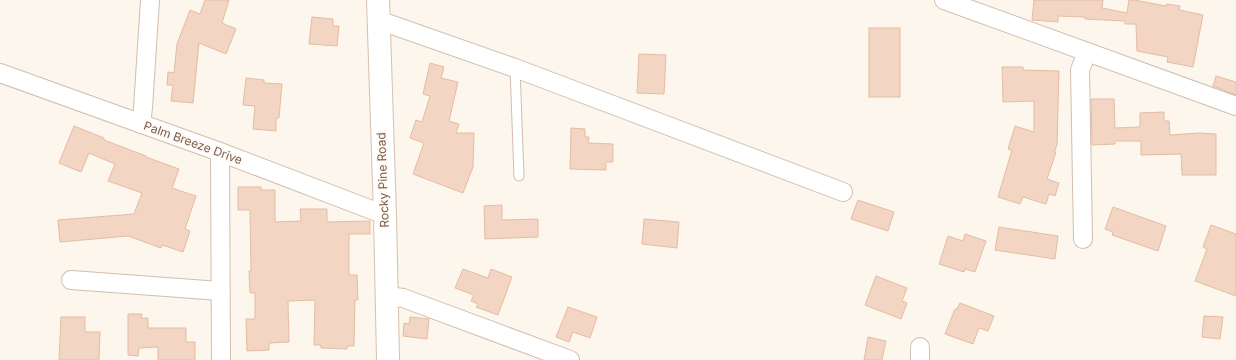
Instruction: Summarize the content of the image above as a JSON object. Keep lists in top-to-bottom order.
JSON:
{
  "streets": {
    "street": ["Palm Breeze Drive", "Rocky Pine Road"]
  },
  "crossings": [
    ["Palm Breeze Drive", "Rocky Pine Road"]
  ]
}
